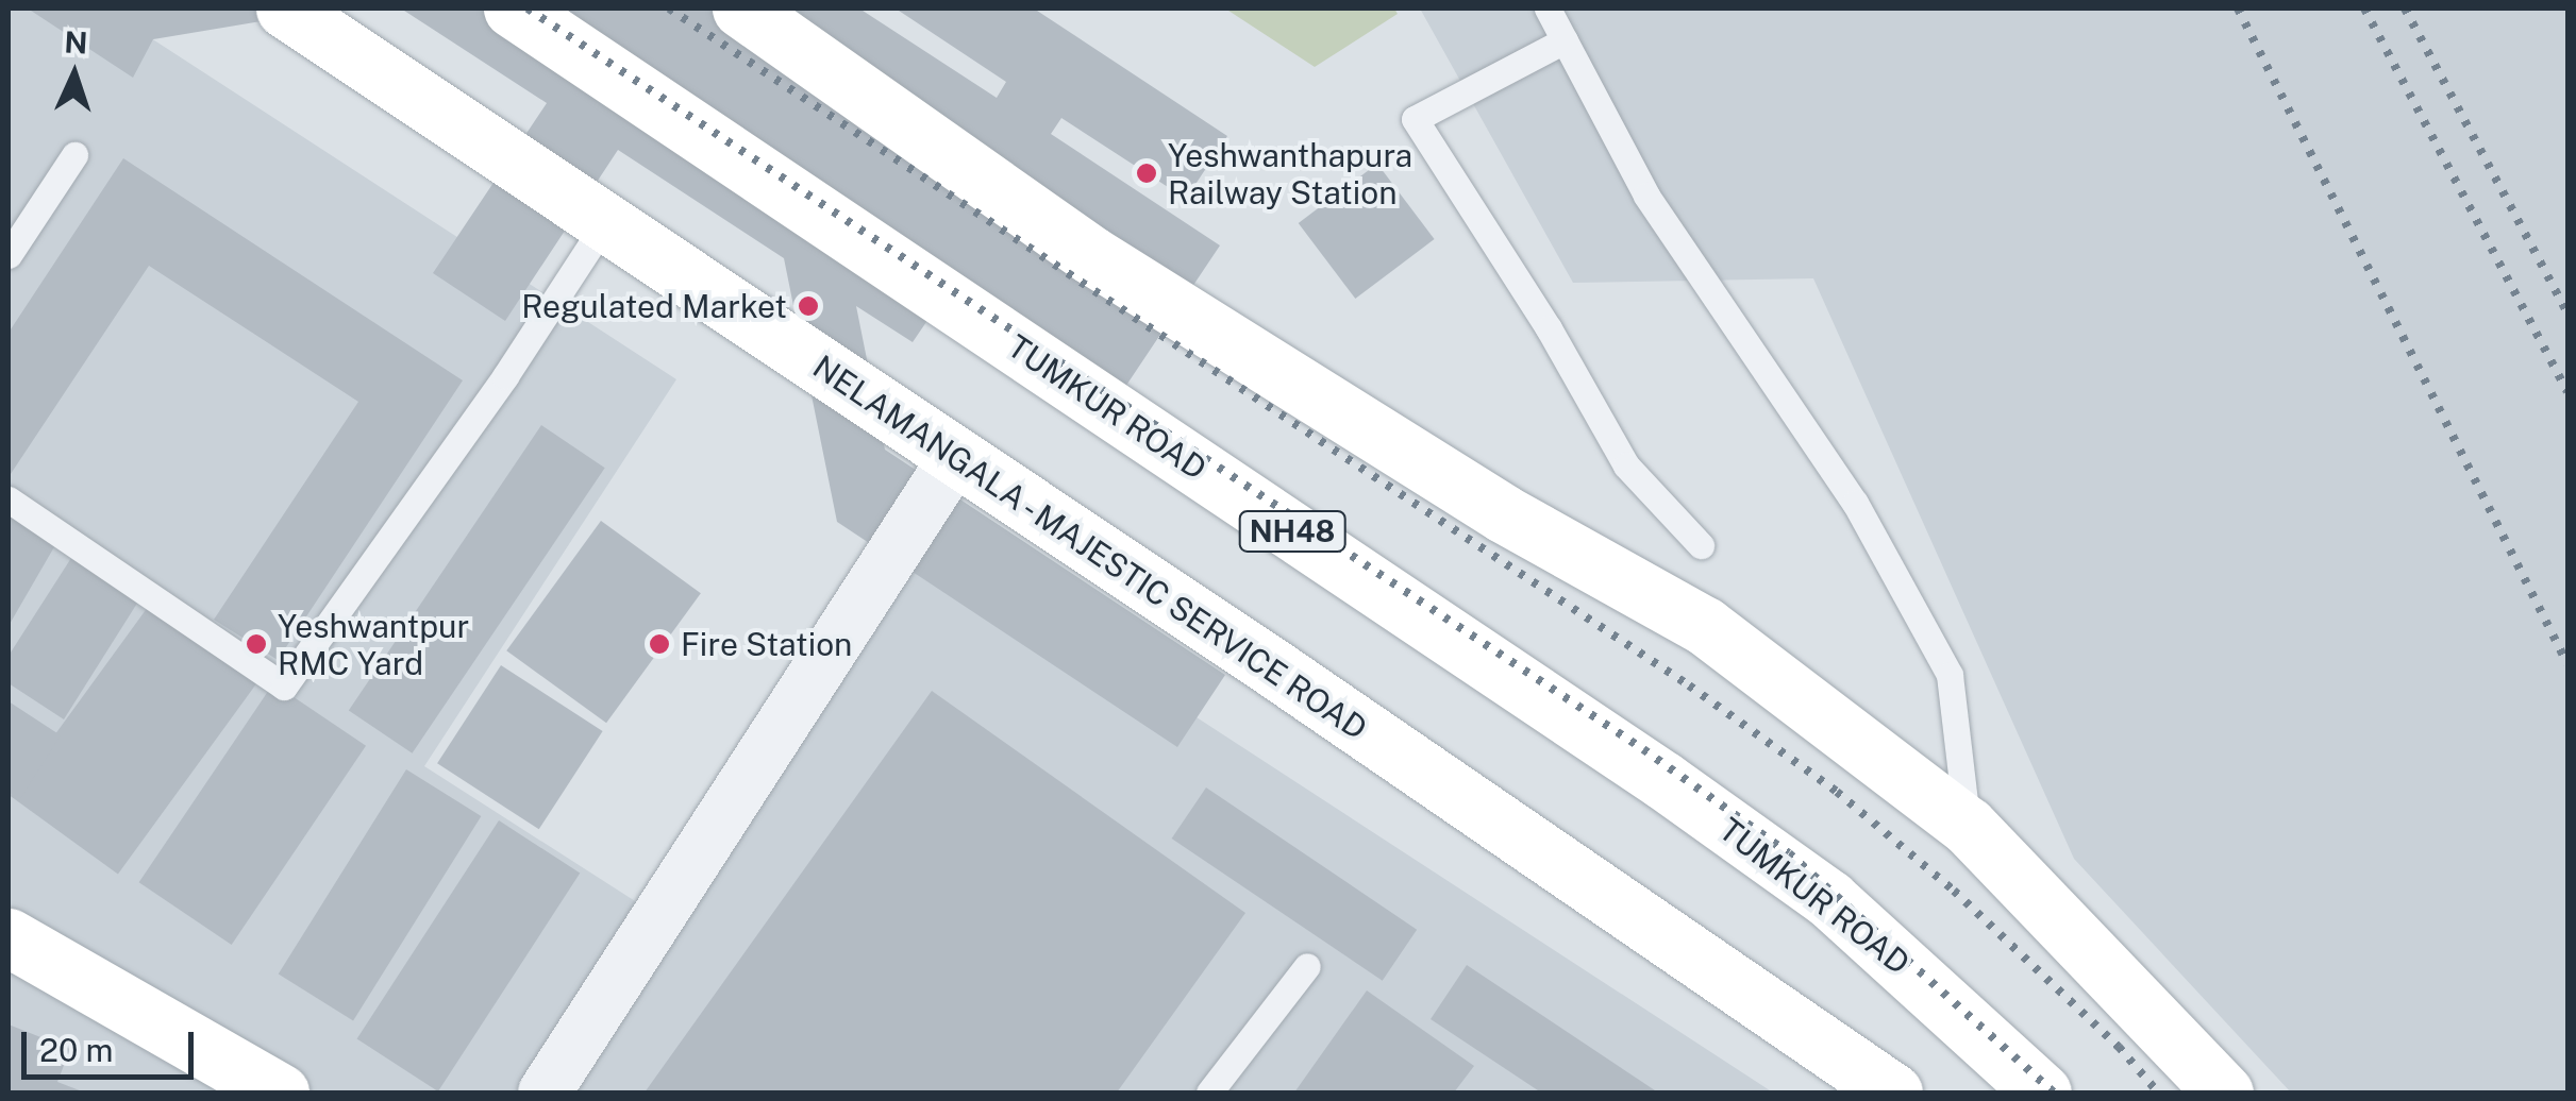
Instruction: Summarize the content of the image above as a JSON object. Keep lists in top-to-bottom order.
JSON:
{
  "streets": {
    "main road": ["TUMKUR ROAD", "NH48", "NELAMANGALA - MAJESTIC SERVICE ROAD"]
  },
  "places": [
    "Yeshwanthapura Railway Station",
    "Regulated Market",
    "Yeshwantpur RMC Yard",
    "Fire Station"
  ],
  "scale_bar": "20 m",
  "north": "top"
}
